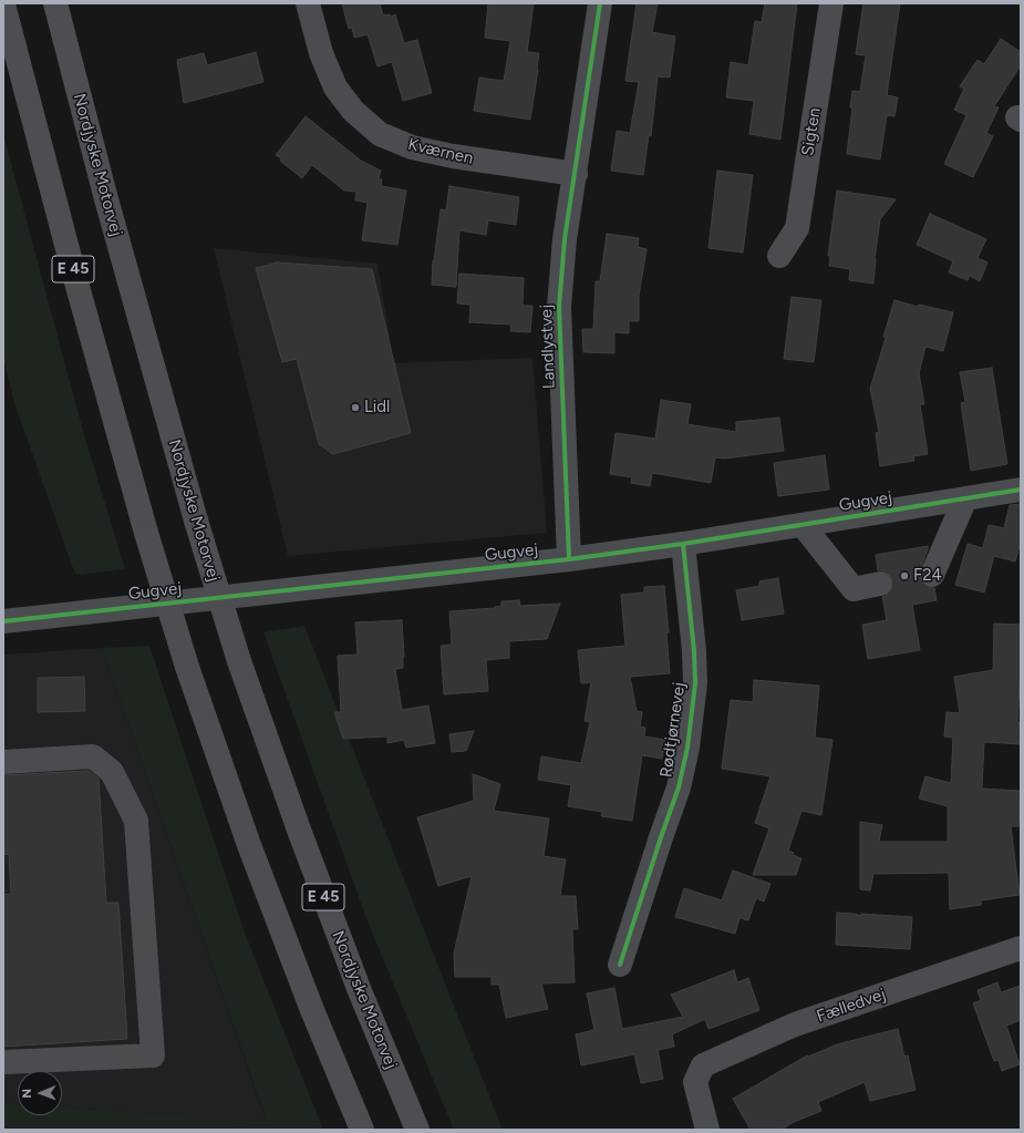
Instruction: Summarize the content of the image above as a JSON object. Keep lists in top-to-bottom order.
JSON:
{
  "streets": {
    "highway": ["Nordjyske Motorvej", "E 45"],
    "street": [
      "Sigten",
      "Kværnen",
      "Landlystvej",
      "Gugvej",
      "Rødtjørnevej",
      "Fælledvej"
    ]
  },
  "crossings": [
    ["Kværnen", "Landlystvej"],
    ["Landlystvej", "Gugvej"],
    ["Gugvej", "Rødtjørnevej"]
  ],
  "places": ["Lidl", "F24"],
  "north": "left"
}
